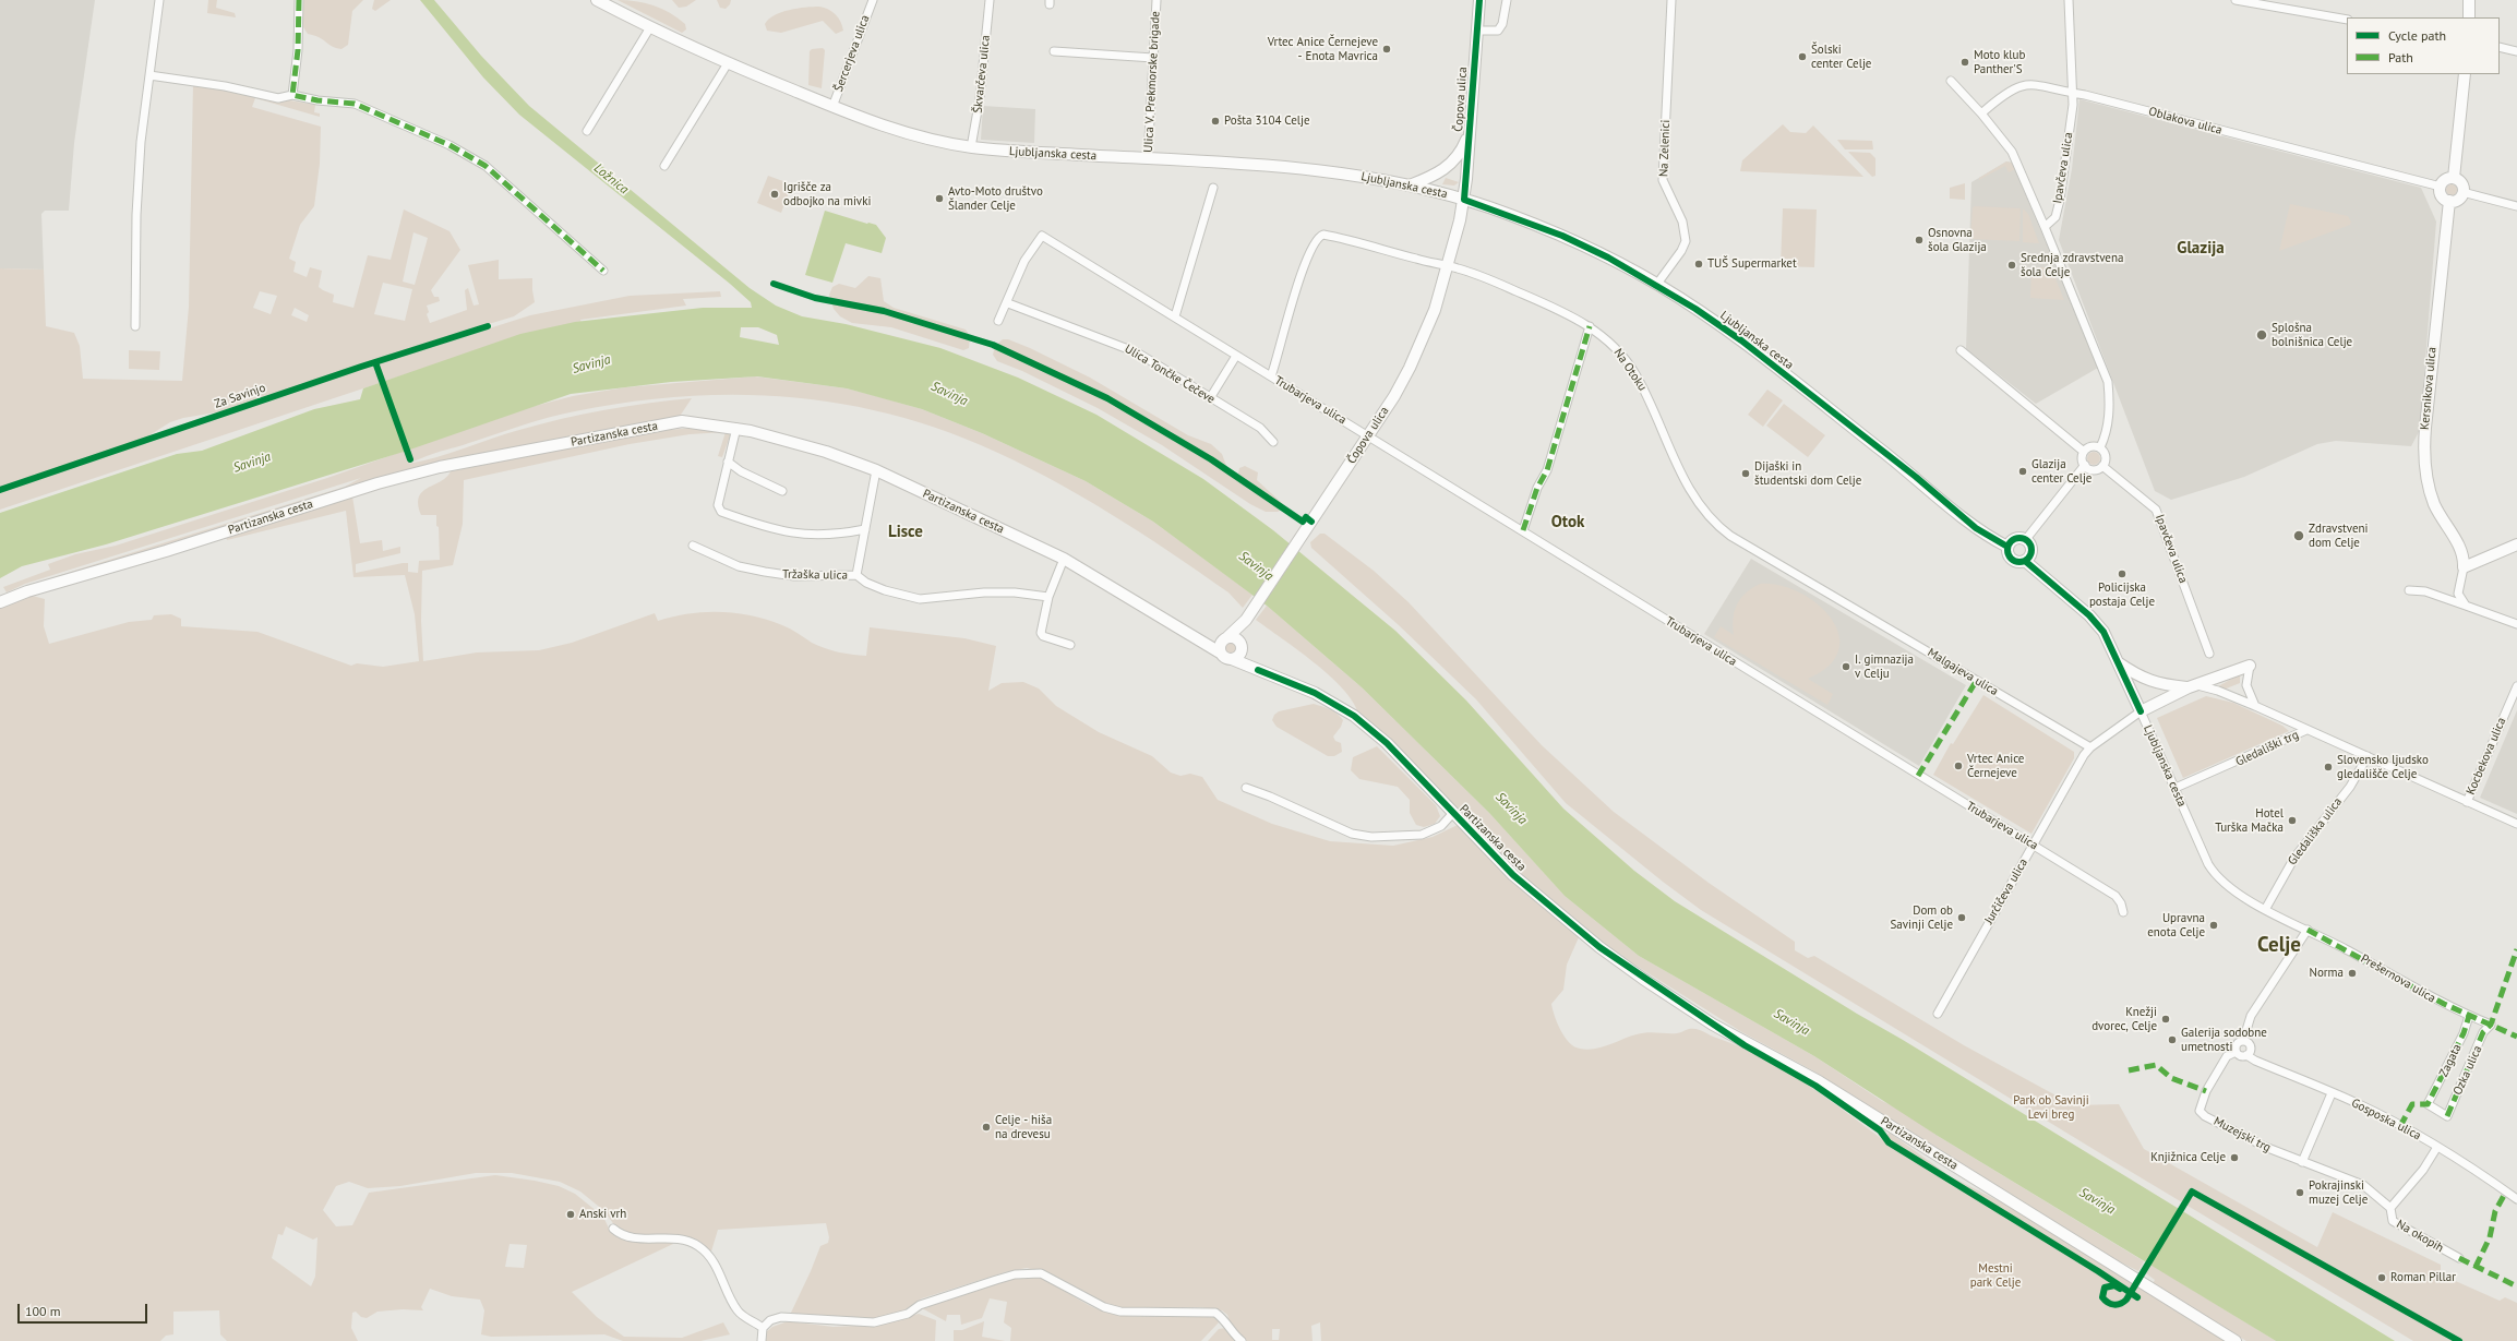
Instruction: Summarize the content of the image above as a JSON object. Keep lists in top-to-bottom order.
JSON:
{
  "streets": {
    "street": [
      "Šercerjeva ulica",
      "Škvarčeva ulica",
      "Ulica V. Prekmorske brigade",
      "Čopova ulica",
      "Oblakova ulica",
      "Na Zelenici",
      "Ljubljanska cesta",
      "Ipavčeva ulica",
      "Na Otoku",
      "Ulica Tončke Čečeve",
      "Kersnikova ulica",
      "Trubarjeva ulica",
      "Partizanska cesta",
      "Tržaška ulica",
      "Malgajeva ulica",
      "Gledališki trg",
      "Kocbekova ulica",
      "Gledališka ulica",
      "Jurčičeva ulica",
      "Prešernova ulica",
      "Zagata",
      "Ozka ulica",
      "Gosposka ulica",
      "Muzejski trg",
      "Na okopih"
    ],
    "cycle path": ["Za Savinjo"]
  },
  "crossings": [
    ["Šercerjeva ulica", "Ljubljanska cesta"],
    ["Škvarčeva ulica", "Ljubljanska cesta"],
    ["Ulica V. Prekmorske brigade", "Ljubljanska cesta"],
    ["Čopova ulica", "Ljubljanska cesta"],
    ["Čopova ulica", "Na Otoku"],
    ["Čopova ulica", "Trubarjeva ulica"],
    ["Čopova ulica", "Partizanska cesta"],
    ["Oblakova ulica", "Ipavčeva ulica"],
    ["Oblakova ulica", "Kersnikova ulica"],
    ["Na Zelenici", "Ljubljanska cesta"],
    ["Ljubljanska cesta", "Gledališki trg"],
    ["Ljubljanska cesta", "Gledališka ulica"],
    ["Ljubljanska cesta", "Prešernova ulica"],
    ["Na Otoku", "Trubarjeva ulica"],
    ["Na Otoku", "Malgajeva ulica"],
    ["Ulica Tončke Čečeve", "Trubarjeva ulica"],
    ["Trubarjeva ulica", "Jurčičeva ulica"],
    ["Malgajeva ulica", "Jurčičeva ulica"],
    ["Prešernova ulica", "Zagata"],
    ["Prešernova ulica", "Ozka ulica"],
    ["Zagata", "Ozka ulica"],
    ["Gosposka ulica", "Muzejski trg"],
    ["Gosposka ulica", "Na okopih"],
    ["Muzejski trg", "Na okopih"]
  ],
  "districts": [
    "Glazija",
    "Otok",
    "Lisce",
    "Celje"
  ],
  "water": ["Ložnica", "Savinja"],
  "parks": ["Park ob Savinji Levi breg", "Mestni park Celje"],
  "places": [
    "Vrtec Anice Černejeve - Enota Mavrica",
    "Šolski center Celje",
    "Moto klub Panther'S",
    "Pošta 3104 Celje",
    "Igrišče za odbojko na mivki",
    "Avto-Moto društvo Šlander Celje",
    "Osnovna šola Glazija",
    "TUŠ Supermarket",
    "Srednja zdravstvena šola Celje",
    "Splošna bolnišnica Celje",
    "Glazija center Celje",
    "Dijaški in študentski dom Celje",
    "Zdravstveni dom Celje",
    "Policijska postaja Celje",
    "I. gimnazija v Celju",
    "Vrtec Anice Černejeve",
    "Slovensko ljudsko gledališče Celje",
    "Hotel Turška Mačka",
    "Dom ob Savinji Celje",
    "Upravna enota Celje",
    "Norma",
    "Knežji dvorec, Celje",
    "Galerija sodobne umetnosti",
    "Celje - hiša na drevesu",
    "Knjižnica Celje",
    "Pokrajinski muzej Celje",
    "Anski vrh",
    "Roman Pillar"
  ],
  "legend": ["Cycle path", "Path"],
  "scale_bar": "100 m"
}
